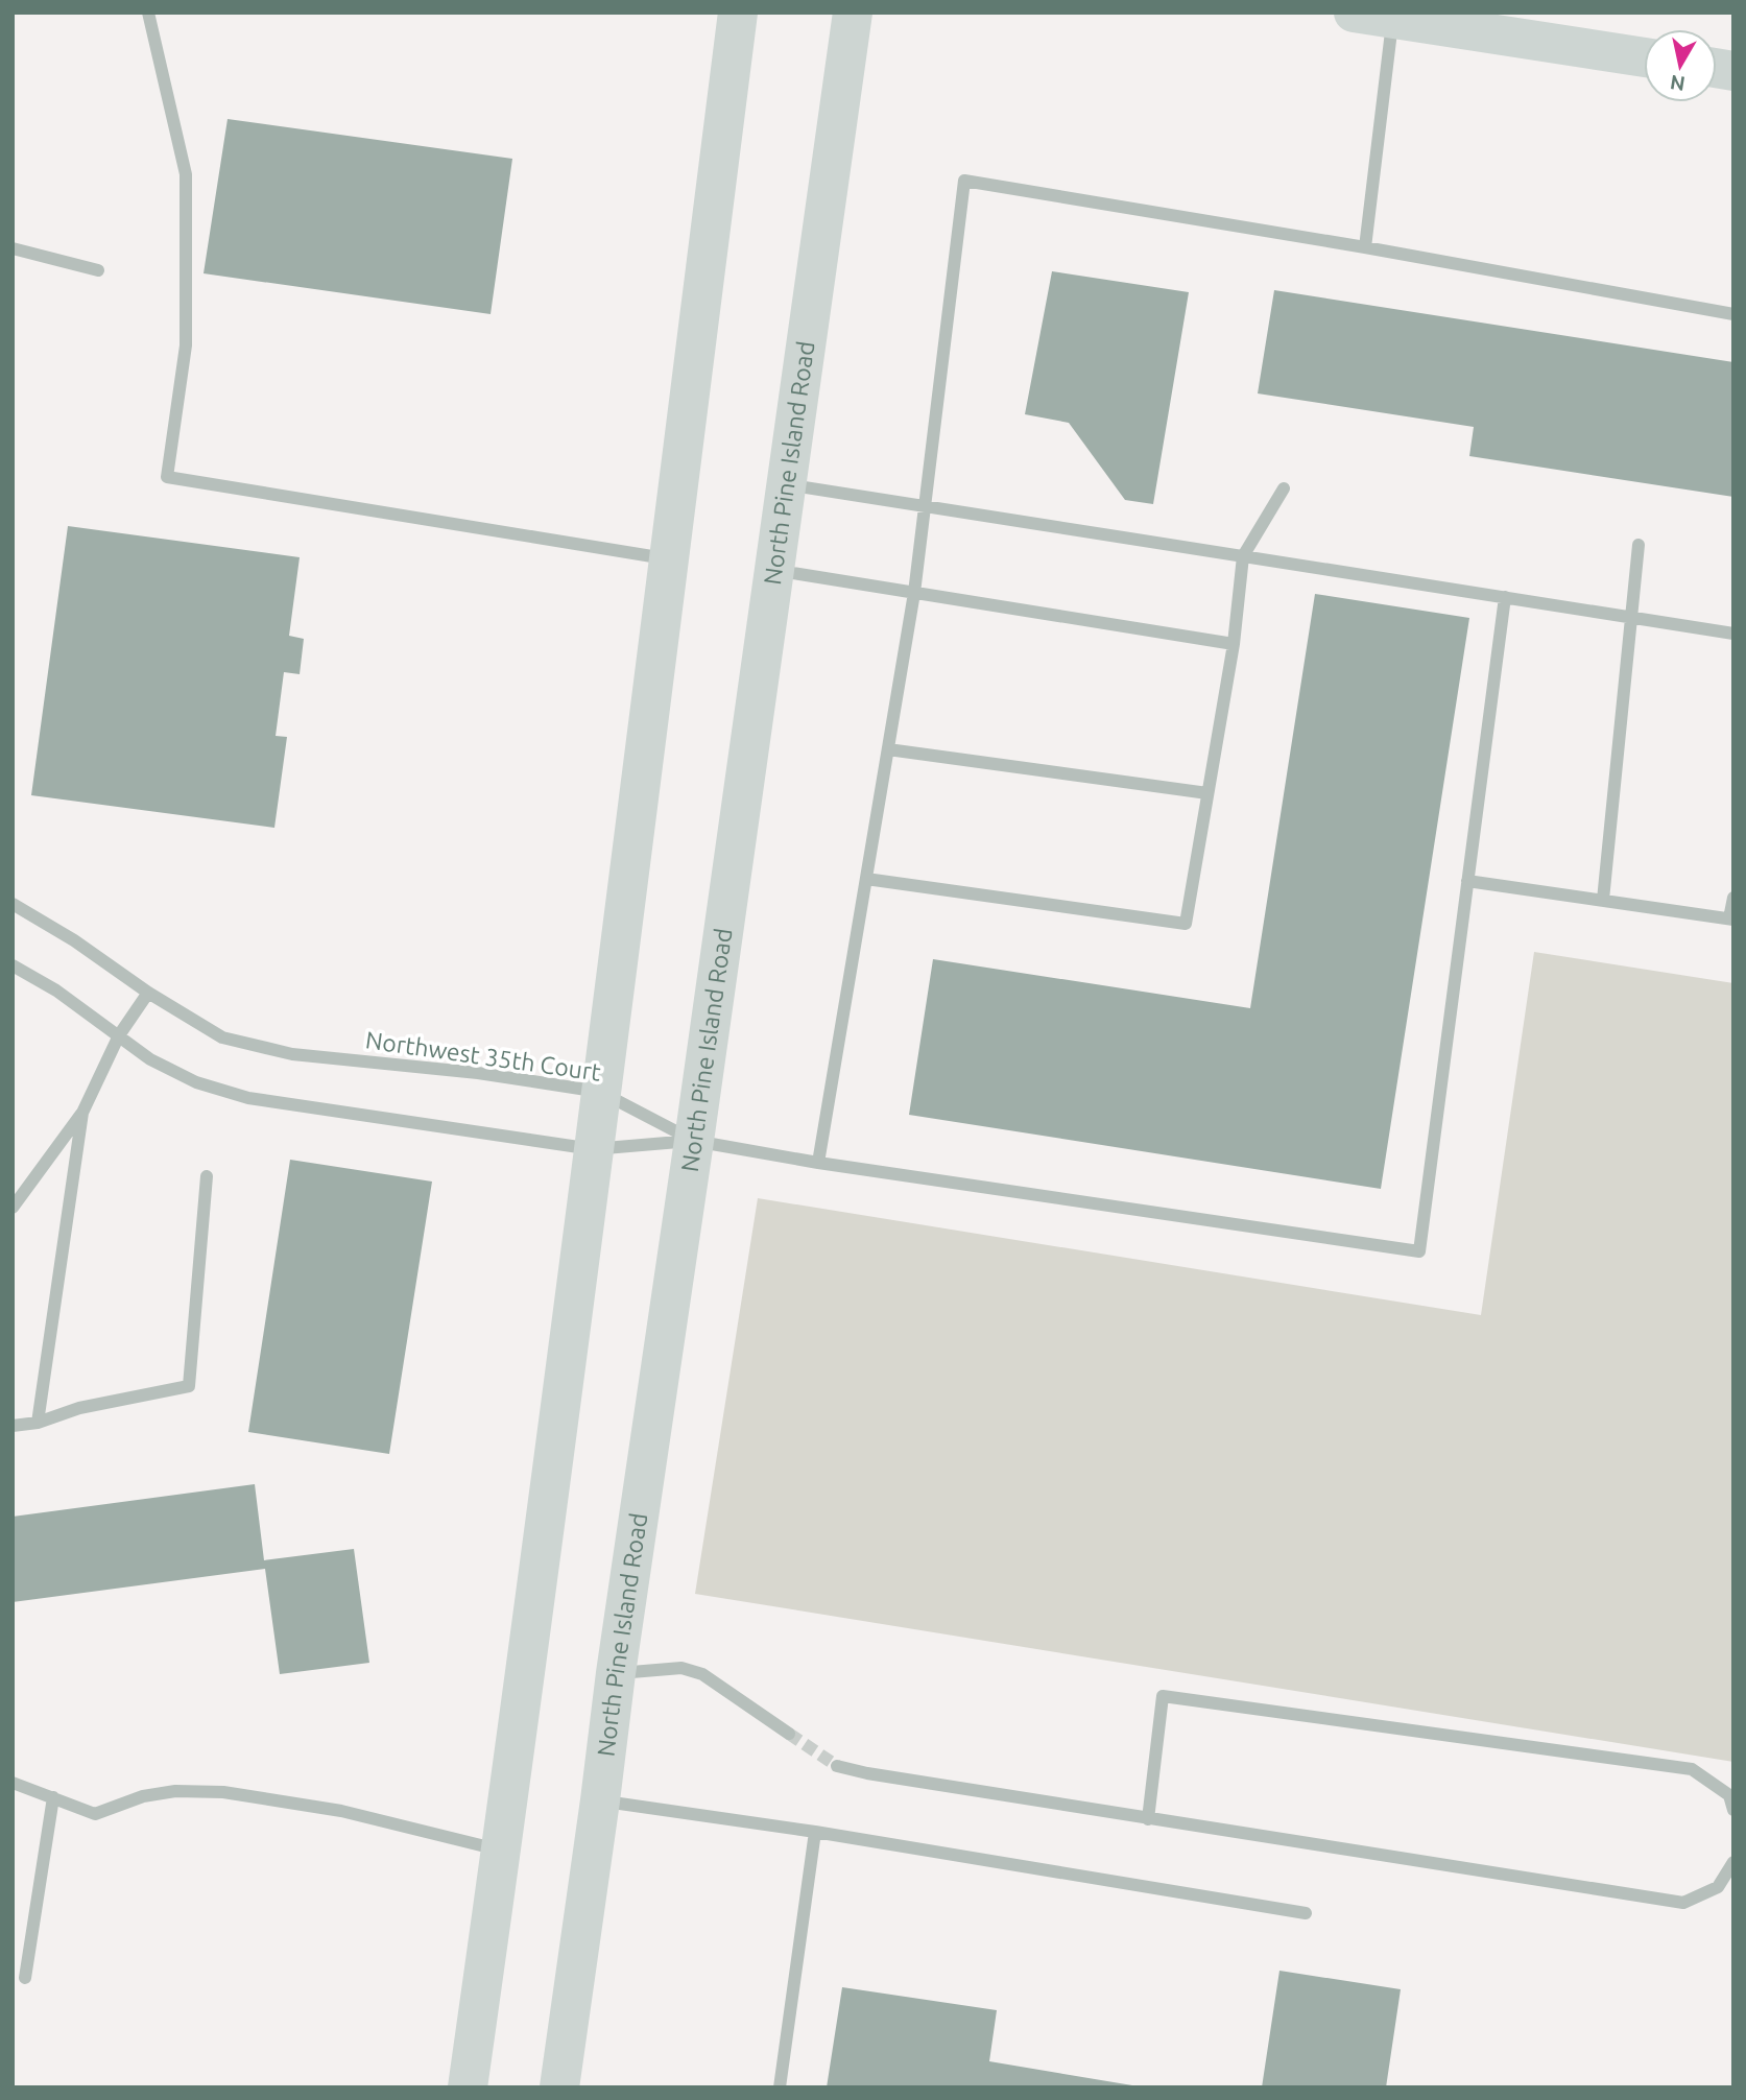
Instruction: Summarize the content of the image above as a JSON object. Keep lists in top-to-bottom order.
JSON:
{
  "streets": {
    "main road": ["North Pine Island Road"],
    "street": ["Northwest 35th Court"]
  },
  "crossings": [
    ["North Pine Island Road", "Northwest 35th Court"]
  ],
  "north": "bottom"
}
